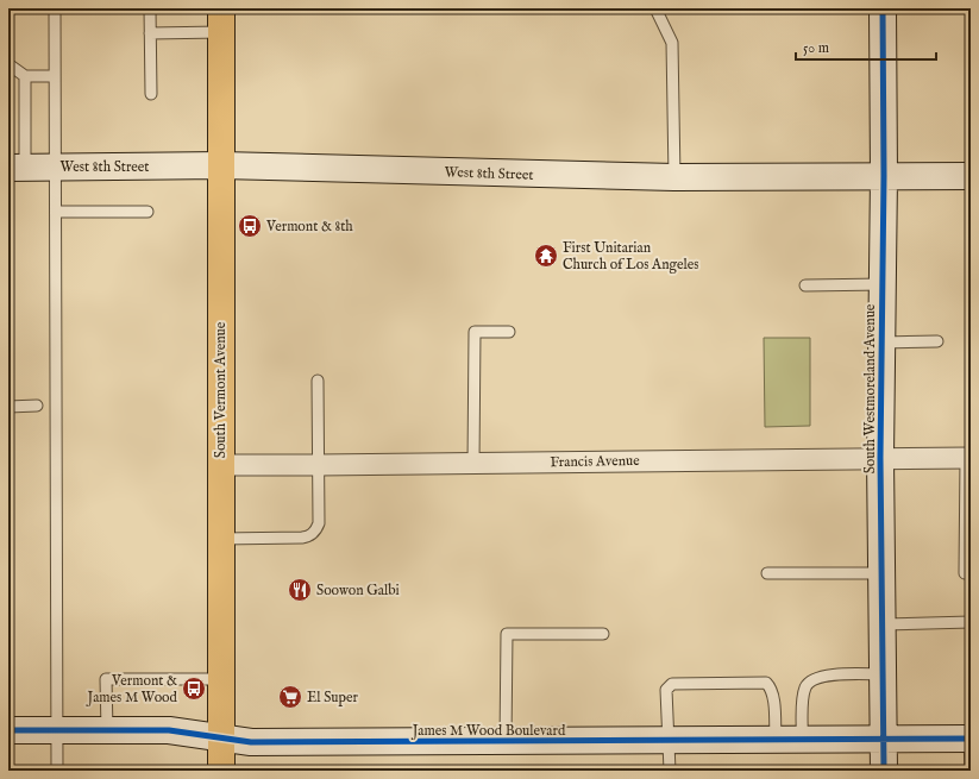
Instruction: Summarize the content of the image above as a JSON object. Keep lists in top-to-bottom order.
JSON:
{
  "streets": {
    "main road": ["South Vermont Avenue"],
    "street": [
      "West 8th Street",
      "South Westmoreland Avenue",
      "Francis Avenue",
      "James M Wood Boulevard"
    ]
  },
  "crossings": [
    ["West 8th Street", "South Westmoreland Avenue"],
    ["West 8th Street", "South Vermont Avenue"],
    ["South Westmoreland Avenue", "Francis Avenue"],
    ["South Westmoreland Avenue", "James M Wood Boulevard"],
    ["South Vermont Avenue", "Francis Avenue"],
    ["South Vermont Avenue", "James M Wood Boulevard"]
  ],
  "places": {
    "bus stop": ["Vermont & 8th", "Vermont & James M Wood"],
    "temple": ["First Unitarian Church of Los Angeles"],
    "restaurant": ["Soowon Galbi"],
    "supermarket": ["El Super"]
  },
  "scale_bar": "50 m"
}
